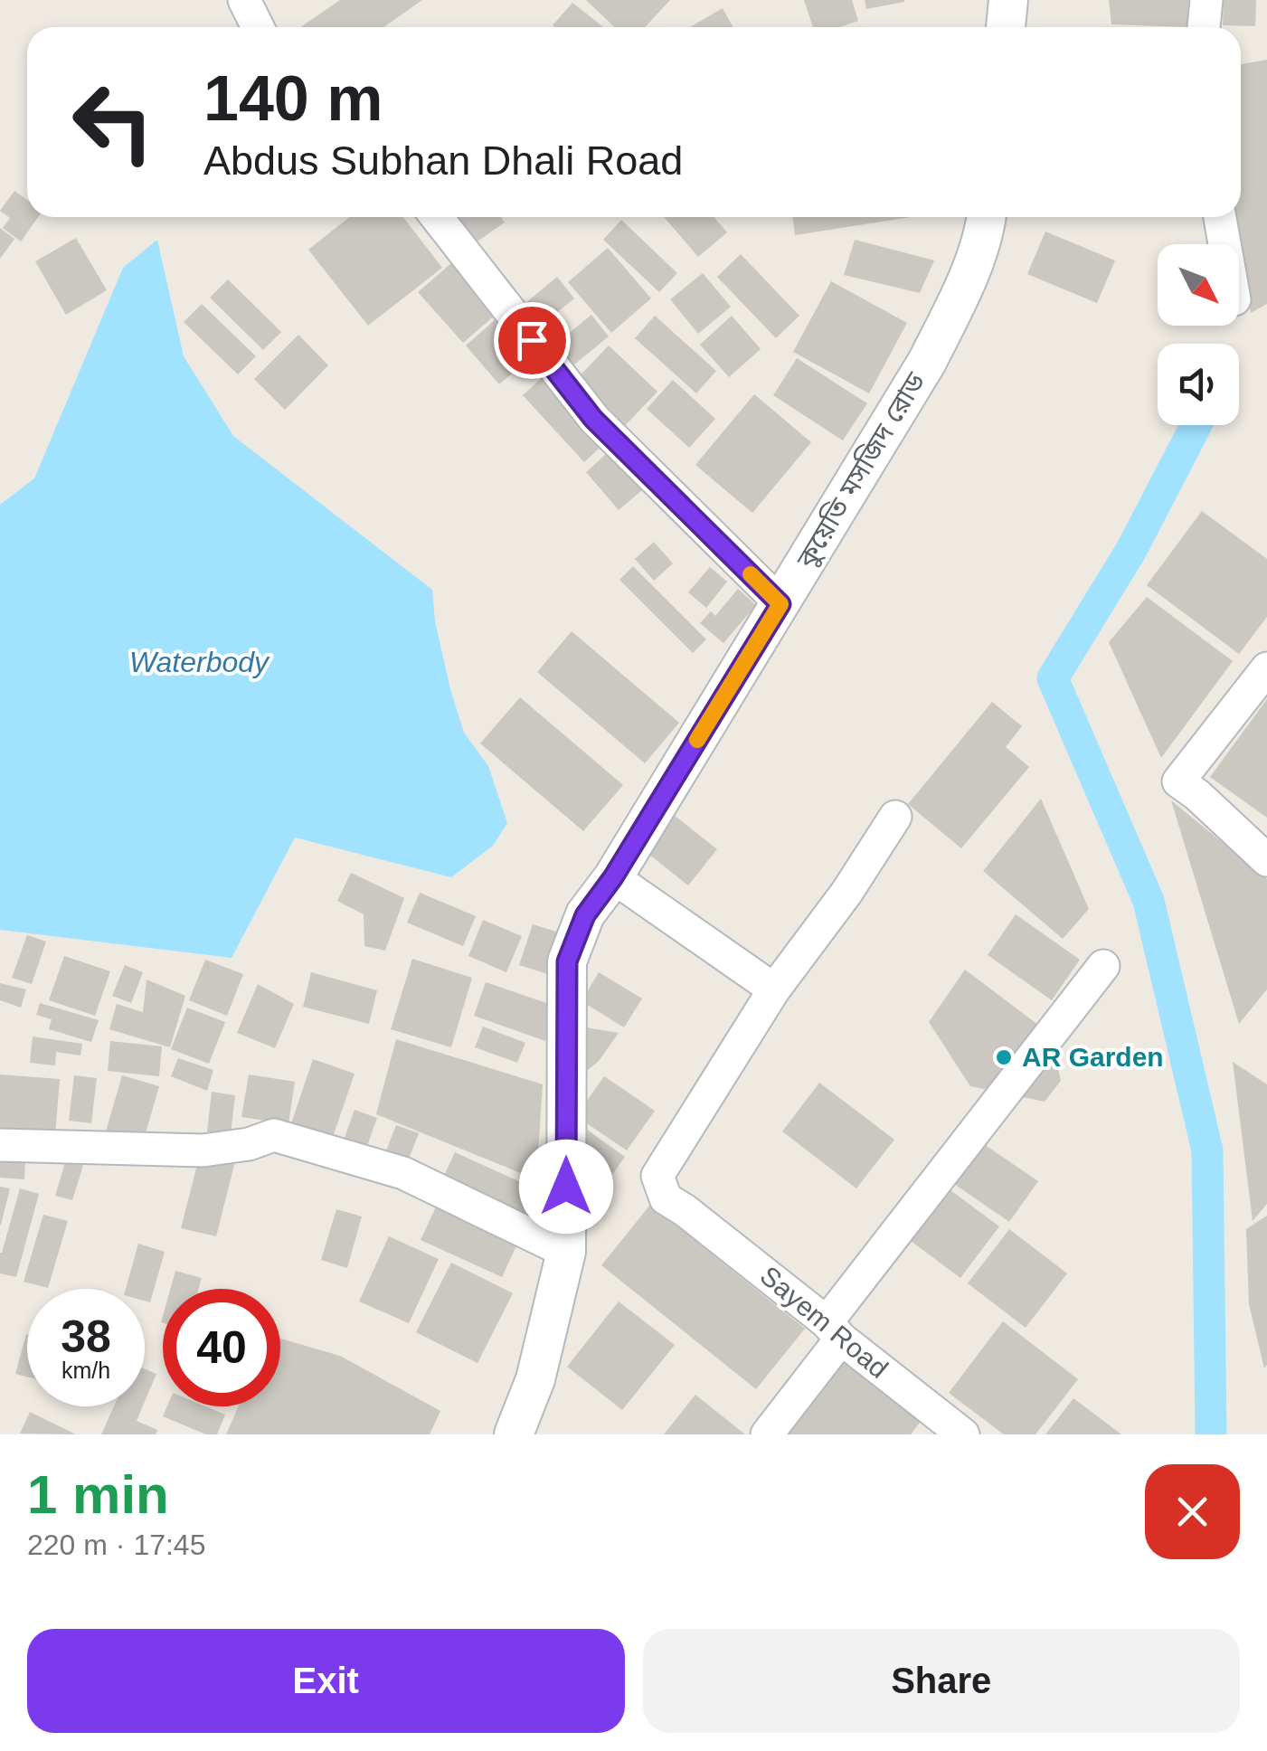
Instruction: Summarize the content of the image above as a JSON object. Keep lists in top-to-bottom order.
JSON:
{
  "streets": {
    "street": ["কুয়েতি মসজিদ রোড", "Sayem Road"]
  },
  "water": ["Waterbody"],
  "places": ["AR Garden"],
  "north": "bottom right",
  "page": {
    "turn": ["140 m", "Abdus Subhan Dhali Road"],
    "speed": "38 km/h",
    "limit": "40",
    "heading": ["1 min", "220 m · 17:45"],
    "buttons": ["Exit", "Share"]
  }
}
